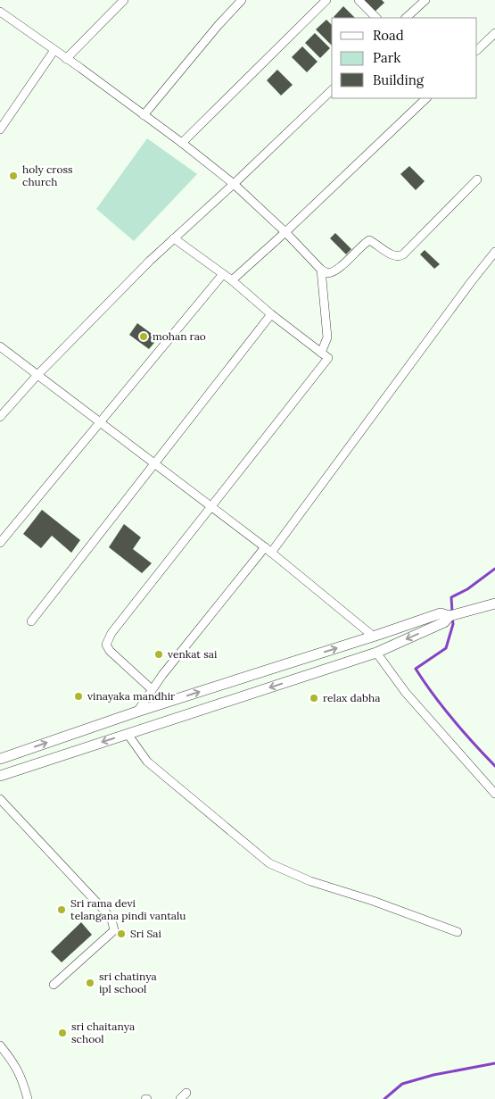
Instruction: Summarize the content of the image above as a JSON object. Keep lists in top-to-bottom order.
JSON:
{
  "places": [
    "holy cross church",
    "mohan rao",
    "venkat sai",
    "vinayaka mandhir",
    "relax dabha",
    "Sri rama devi telangana pindi vantalu",
    "Sri Sai",
    "sri chatinya ipl school",
    "sri chaitanya school"
  ],
  "legend": ["Road", "Park", "Building"]
}
